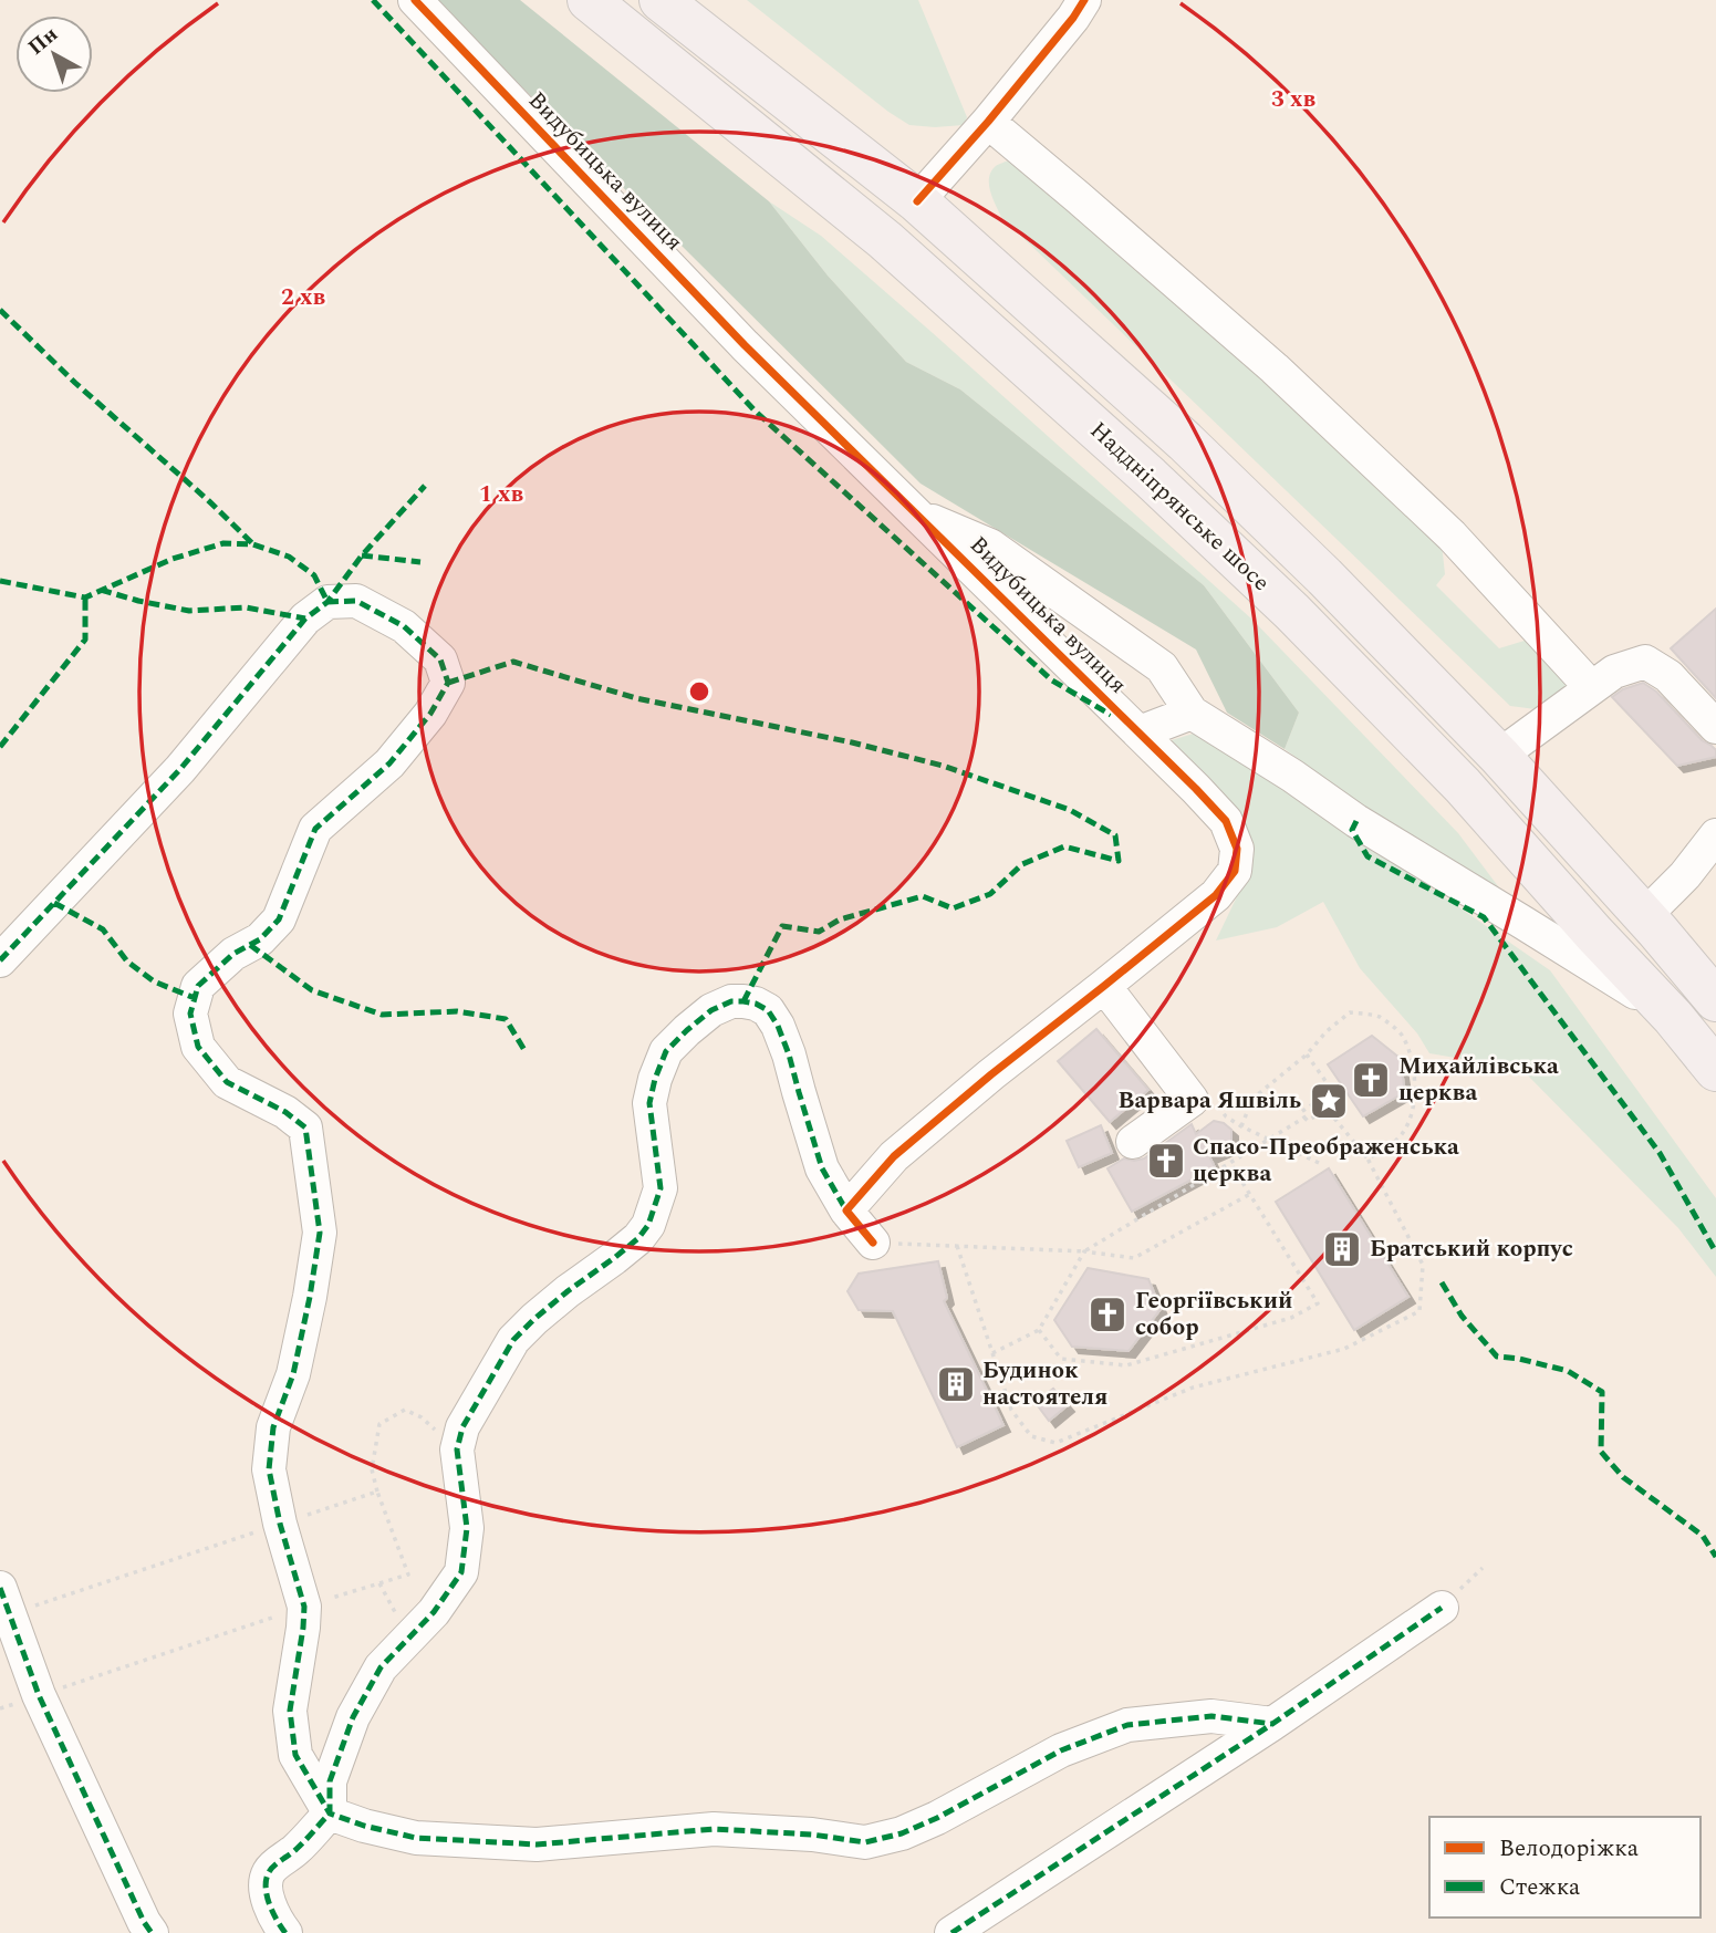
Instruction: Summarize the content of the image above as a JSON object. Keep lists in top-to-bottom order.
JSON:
{
  "streets": {
    "main road": ["Наддніпрянське шосе"],
    "street": ["Видубицька вулиця"]
  },
  "places": {
    "church": ["Михайлівська церква", "Спасо-Преображенська церква", "Георгіївський собор"],
    "place": ["Варвара Яшвіль"],
    "building": ["Братський корпус", "Будинок настоятеля"]
  },
  "legend": ["Велодоріжка", "Стежка"],
  "north": "top left",
  "rings": ["3 хв", "2 хв", "1 хв"]
}
